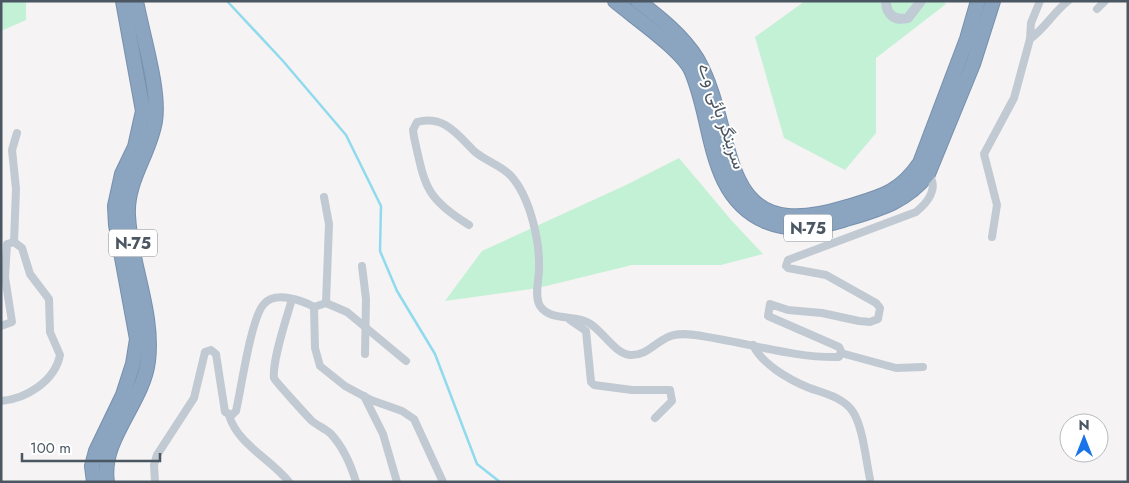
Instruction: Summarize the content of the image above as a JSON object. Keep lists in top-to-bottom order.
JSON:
{
  "streets": {
    "highway": ["سرینگر ہائی وے", "N-75"]
  },
  "scale_bar": "100 m",
  "north": "top"
}
